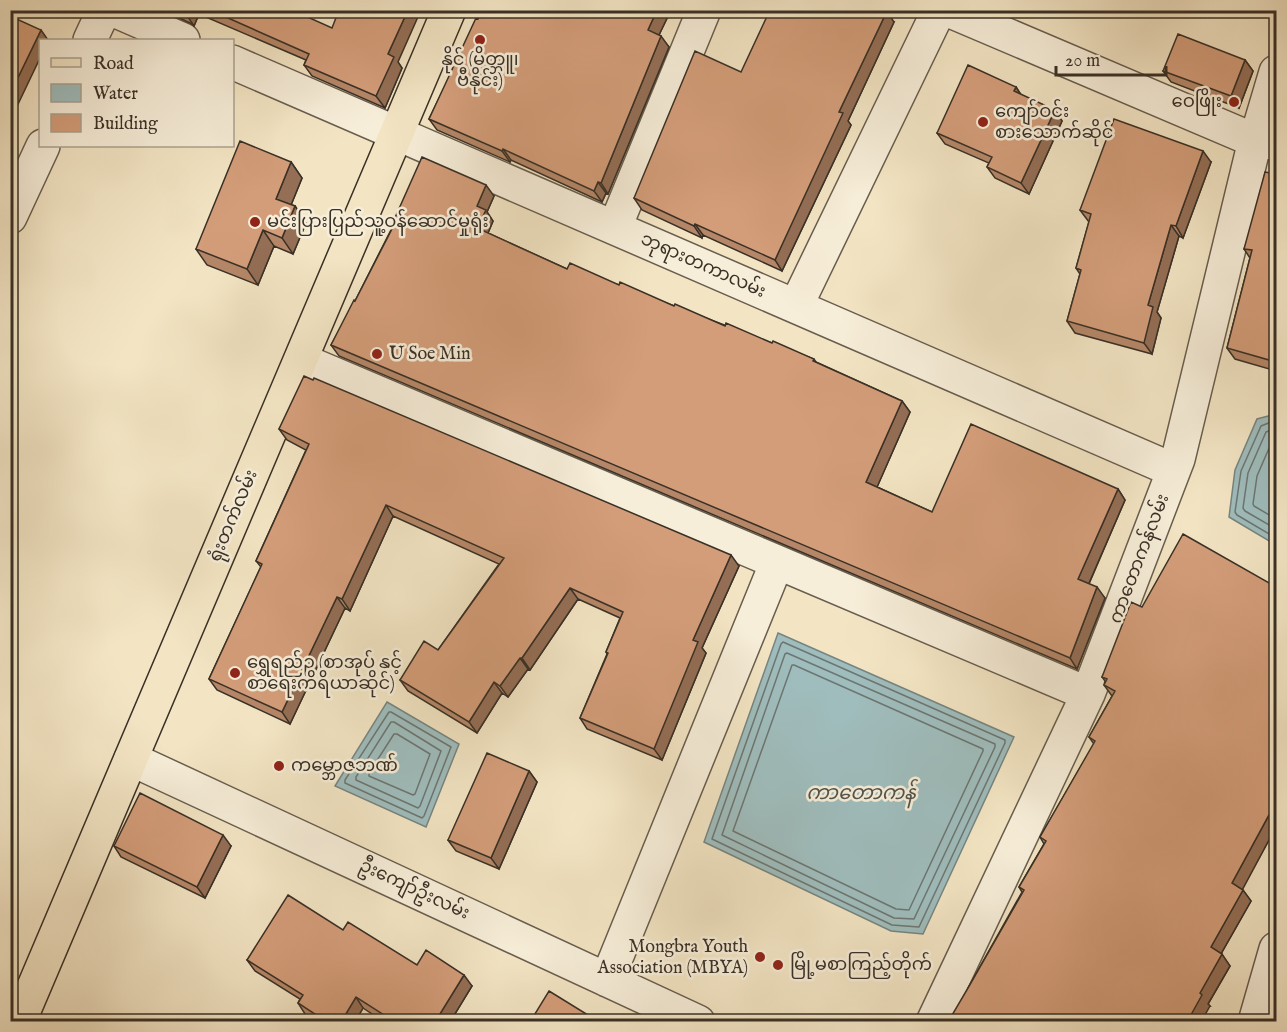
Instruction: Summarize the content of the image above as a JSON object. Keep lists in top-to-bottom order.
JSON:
{
  "streets": {
    "main road": ["ရုံးတက်လမ်း"],
    "street": ["ဘုရားတကာလမ်း", "ကာတောကန်လမ်း", "ဦးကျော်ဦးလမ်း"]
  },
  "crossings": [
    ["ဘုရားတကာလမ်း", "ရုံးတက်လမ်း"],
    ["ဘုရားတကာလမ်း", "ကာတောကန်လမ်း"],
    ["ရုံးတက်လမ်း", "ဦးကျော်ဦးလမ်း"]
  ],
  "water": ["ကာတောကန်"],
  "places": [
    "နိုင် (မိတ္တူ၊ ဗီနိုင်း)",
    "ဝေဖြိုး",
    "ကျော်ဝင်း စားသောက်ဆိုင်",
    "မင်းပြားပြည်သူ့ဝန်ဆောင်မှုရုံး",
    "U Soe Min",
    "ရွှေရည်ဥ (စာအုပ် နှင့် စာရေးကိရိယာဆိုင်)",
    "ကမ္ဘောဇဘဏ်",
    "Mongbra Youth Association (MBYA)",
    "မြို့မစာကြည့်တိုက်"
  ],
  "legend": ["Road", "Water", "Building"],
  "scale_bar": "20 m"
}
